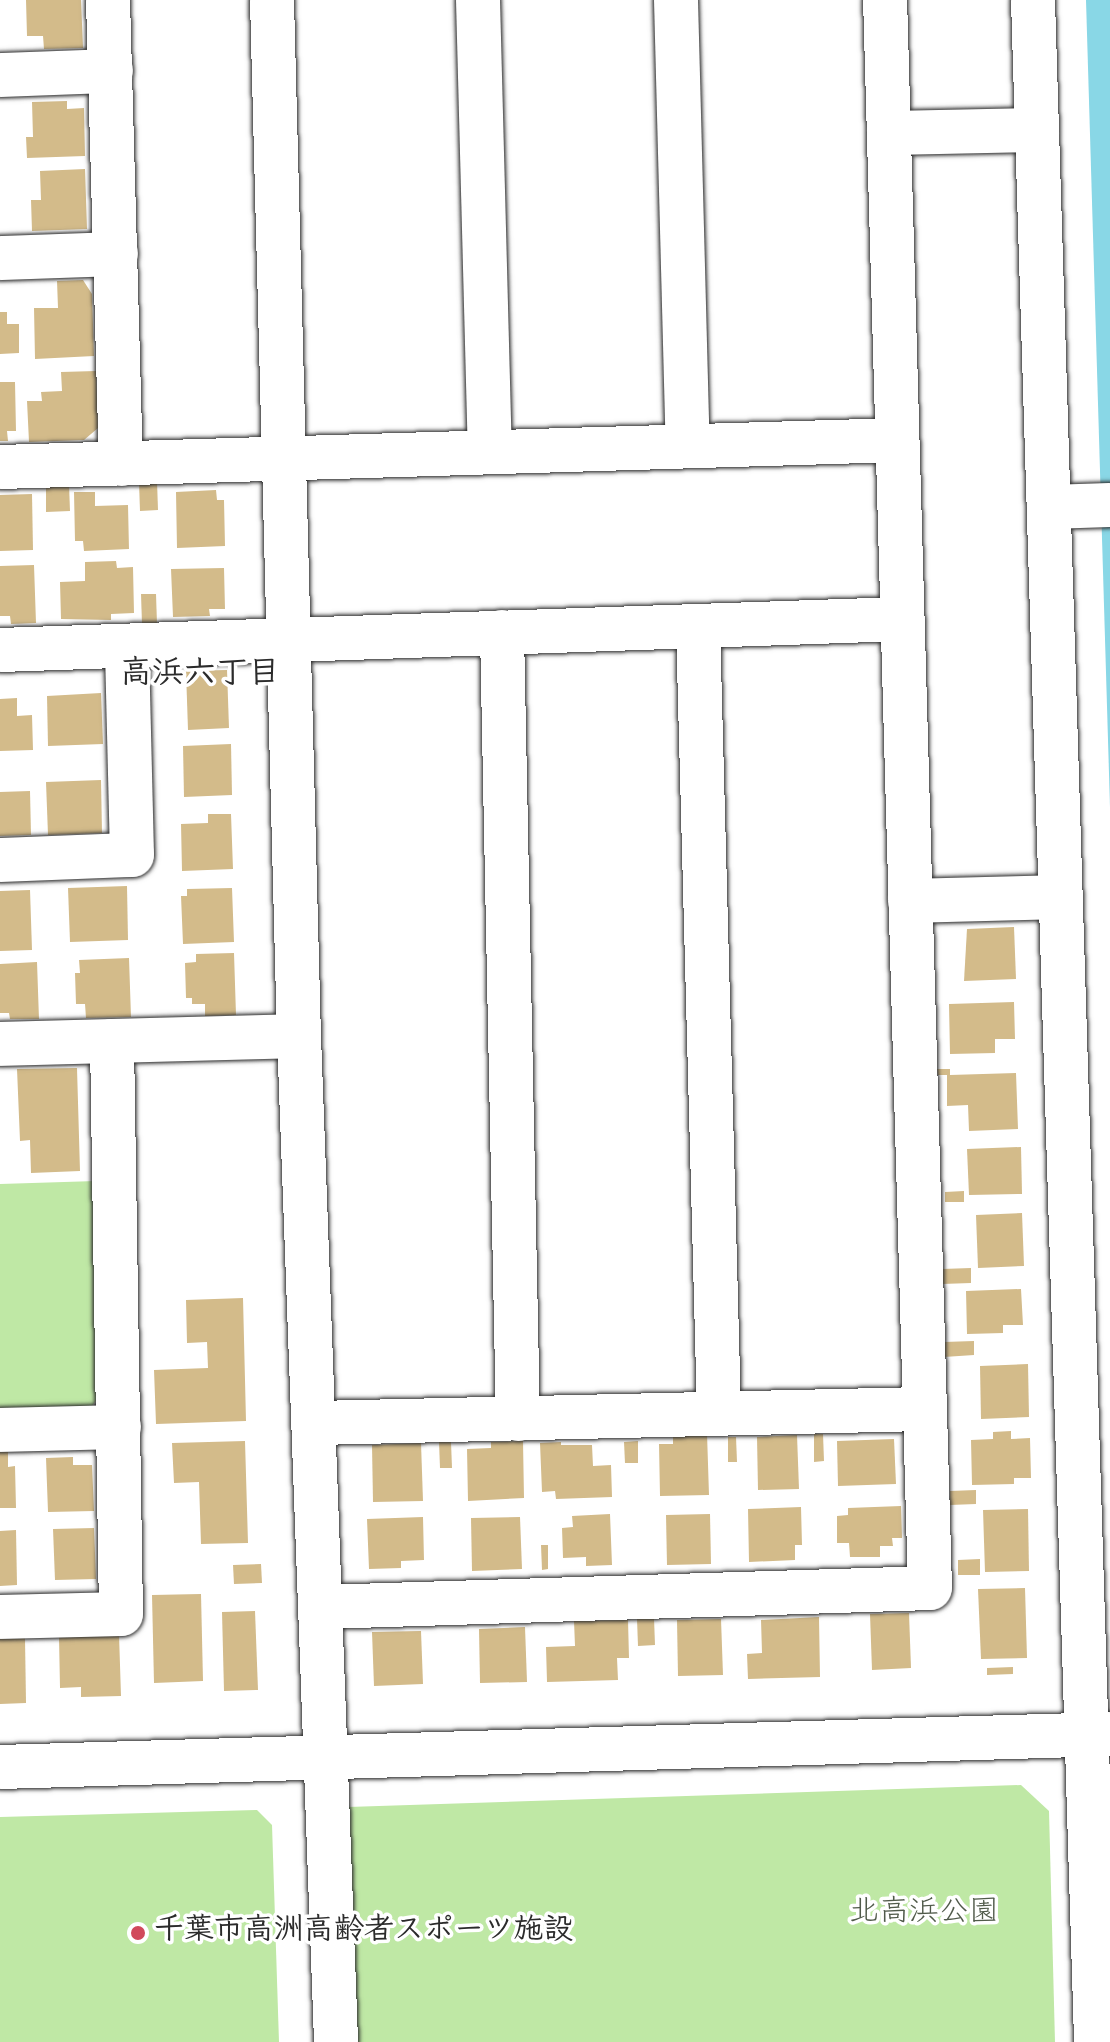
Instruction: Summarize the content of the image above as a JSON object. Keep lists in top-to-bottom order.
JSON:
{
  "districts": ["高浜六丁目"],
  "parks": ["北高浜公園"],
  "places": ["千葉市高洲高齢者スポーツ施設"]
}
